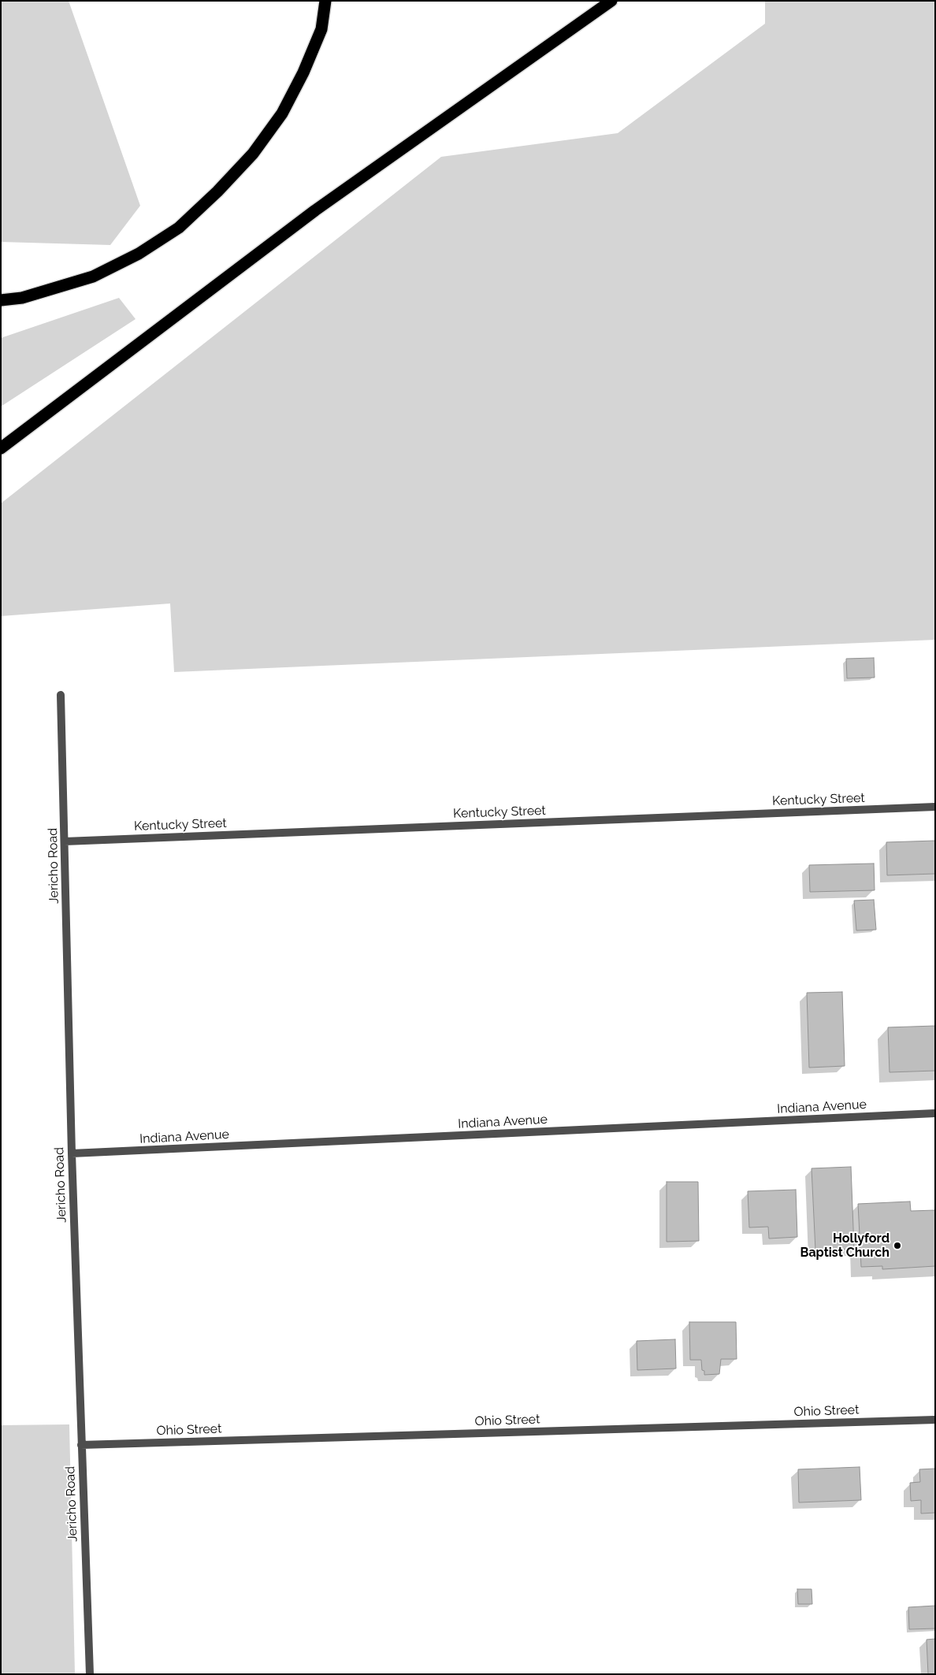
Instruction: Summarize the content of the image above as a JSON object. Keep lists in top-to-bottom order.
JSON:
{
  "streets": {
    "street": [
      "Kentucky Street",
      "Jericho Road",
      "Indiana Avenue",
      "Ohio Street"
    ]
  },
  "crossings": [
    ["Kentucky Street", "Jericho Road"],
    ["Jericho Road", "Indiana Avenue"],
    ["Jericho Road", "Ohio Street"]
  ],
  "places": ["Hollyford Baptist Church"]
}
